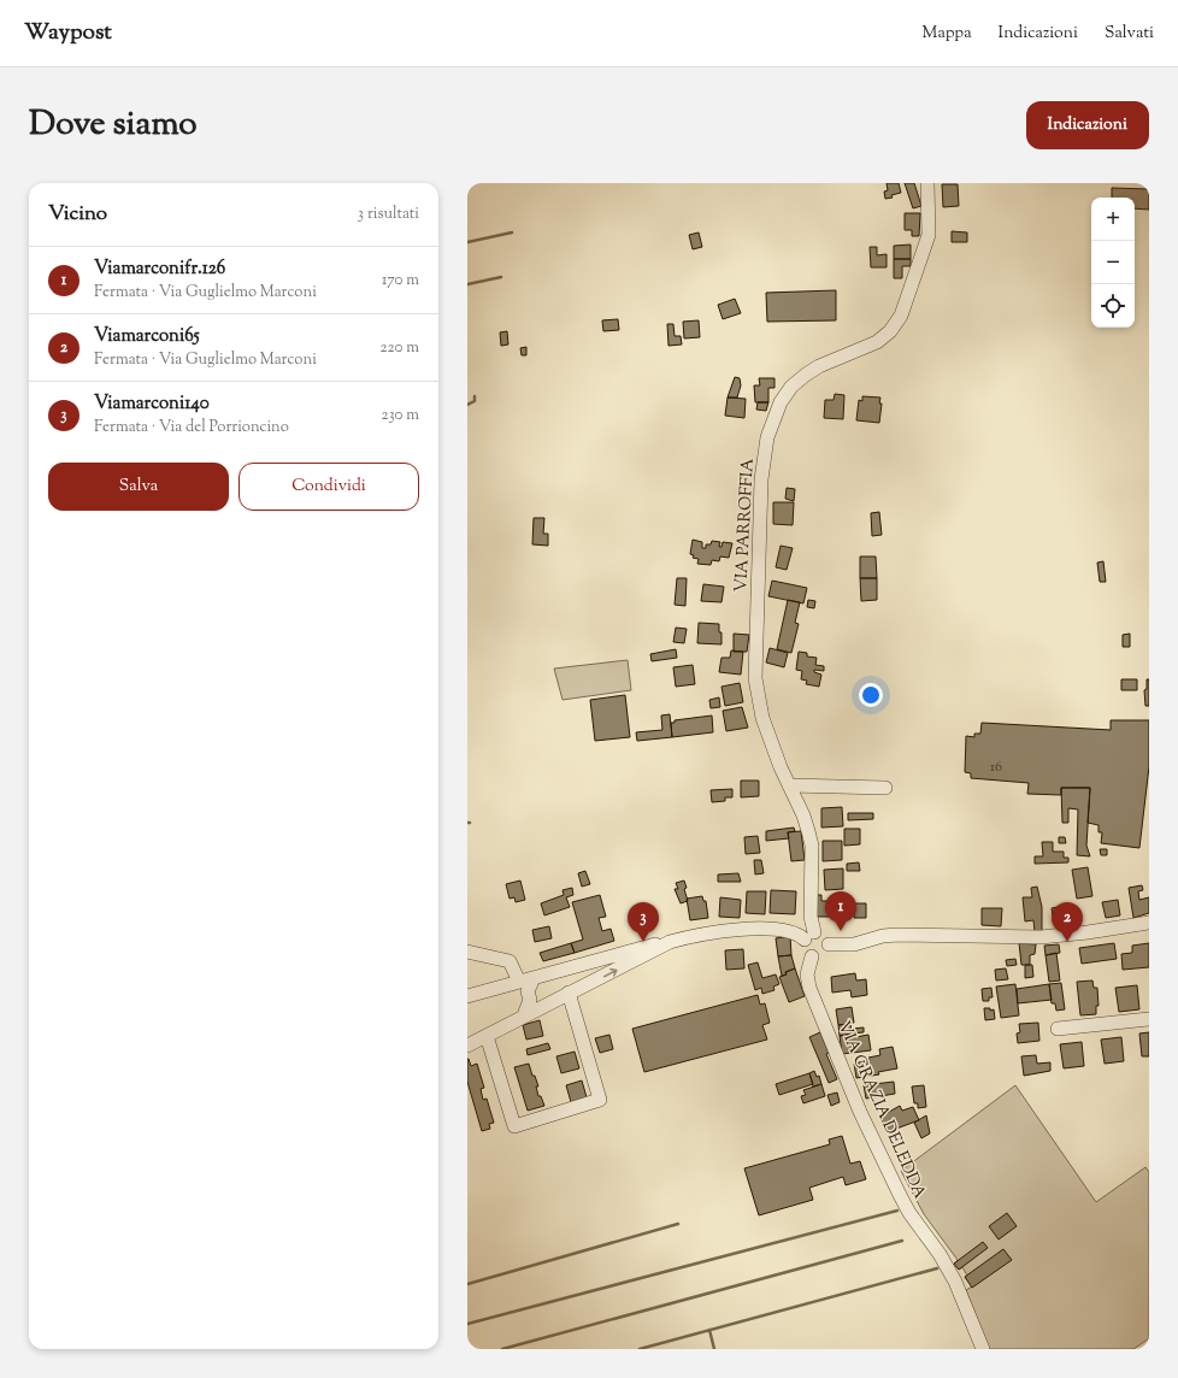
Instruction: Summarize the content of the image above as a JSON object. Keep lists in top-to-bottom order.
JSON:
{
  "streets": {
    "street": ["VIA PARROFFIA", "VIA GRAZIA DELEDDA"]
  },
  "crossings": [
    ["VIA PARROFFIA", "VIA GRAZIA DELEDDA"]
  ],
  "house_numbers": ["16"],
  "page": {
    "header": "Waypost",
    "nav": ["Mappa", "Indicazioni", "Salvati"],
    "title": "Dove siamo",
    "buttons": [
      "Indicazioni",
      ["Salva", "Condividi"]
    ],
    "heading": ["Vicino", "3 risultati"],
    "map_buttons": ["+", "−"],
    "list": [
      {
        "mark": "1",
        "name": "Viamarconifr.126",
        "note": "Fermata · Via Guglielmo Marconi",
        "value": "170 m"
      },
      {
        "mark": "2",
        "name": "Viamarconi65",
        "note": "Fermata · Via Guglielmo Marconi",
        "value": "220 m"
      },
      {
        "mark": "3",
        "name": "Viamarconi140",
        "note": "Fermata · Via del Porrioncino",
        "value": "230 m"
      }
    ],
    "pins": ["1", "2", "3"]
  }
}
